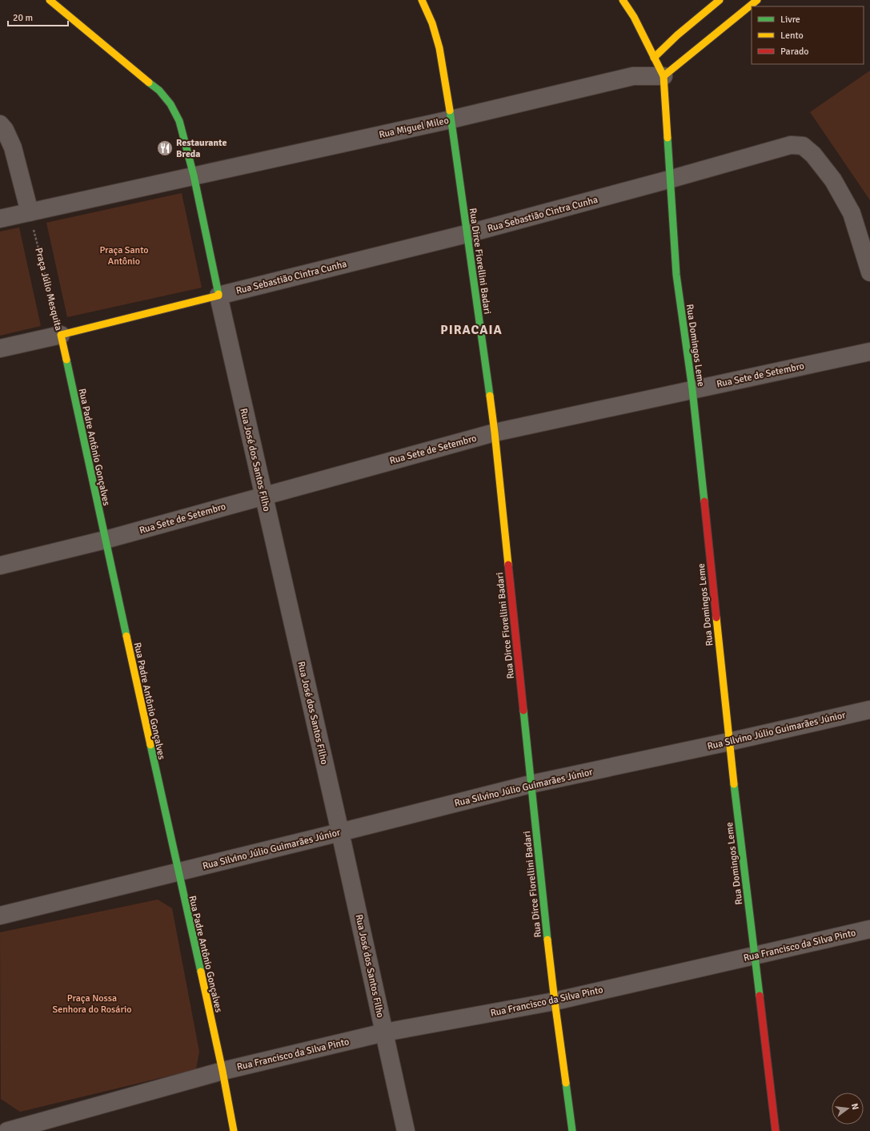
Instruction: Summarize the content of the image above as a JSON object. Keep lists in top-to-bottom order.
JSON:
{
  "streets": {
    "street": [
      "Rua Miguel Mileo",
      "Rua Sebastião Cintra Cunha",
      "Rua Dirce Fiorellini Badari",
      "Praça Júlio Mesquita",
      "Rua Domingos Leme",
      "Rua Sete de Setembro",
      "Rua Padre Antônio Gonçalves",
      "Rua José dos Santos Filho",
      "Rua Silvino Júlio Guimarães Júnior",
      "Rua Francisco da Silva Pinto"
    ]
  },
  "crossings": [
    ["Rua Miguel Mileo", "Rua Dirce Fiorellini Badari"],
    ["Rua Miguel Mileo", "Rua Domingos Leme"],
    ["Rua Sebastião Cintra Cunha", "Rua Dirce Fiorellini Badari"],
    ["Rua Sebastião Cintra Cunha", "Rua Domingos Leme"],
    ["Rua Sebastião Cintra Cunha", "Rua José dos Santos Filho"],
    ["Rua Dirce Fiorellini Badari", "Rua Sete de Setembro"],
    ["Rua Dirce Fiorellini Badari", "Rua Silvino Júlio Guimarães Júnior"],
    ["Rua Dirce Fiorellini Badari", "Rua Francisco da Silva Pinto"],
    ["Praça Júlio Mesquita", "Rua Padre Antônio Gonçalves"],
    ["Rua Domingos Leme", "Rua Sete de Setembro"],
    ["Rua Domingos Leme", "Rua Silvino Júlio Guimarães Júnior"],
    ["Rua Domingos Leme", "Rua Francisco da Silva Pinto"],
    ["Rua Sete de Setembro", "Rua Padre Antônio Gonçalves"],
    ["Rua Sete de Setembro", "Rua José dos Santos Filho"],
    ["Rua Padre Antônio Gonçalves", "Rua Silvino Júlio Guimarães Júnior"],
    ["Rua Padre Antônio Gonçalves", "Rua Francisco da Silva Pinto"],
    ["Rua José dos Santos Filho", "Rua Silvino Júlio Guimarães Júnior"],
    ["Rua José dos Santos Filho", "Rua Francisco da Silva Pinto"]
  ],
  "districts": ["PIRACAIA"],
  "parks": ["Praça Santo Antônio", "Praça Nossa Senhora do Rosário"],
  "places": {
    "restaurant": ["Restaurante Breda"]
  },
  "legend": ["Livre", "Lento", "Parado"],
  "scale_bar": "20 m",
  "north": "right"
}
